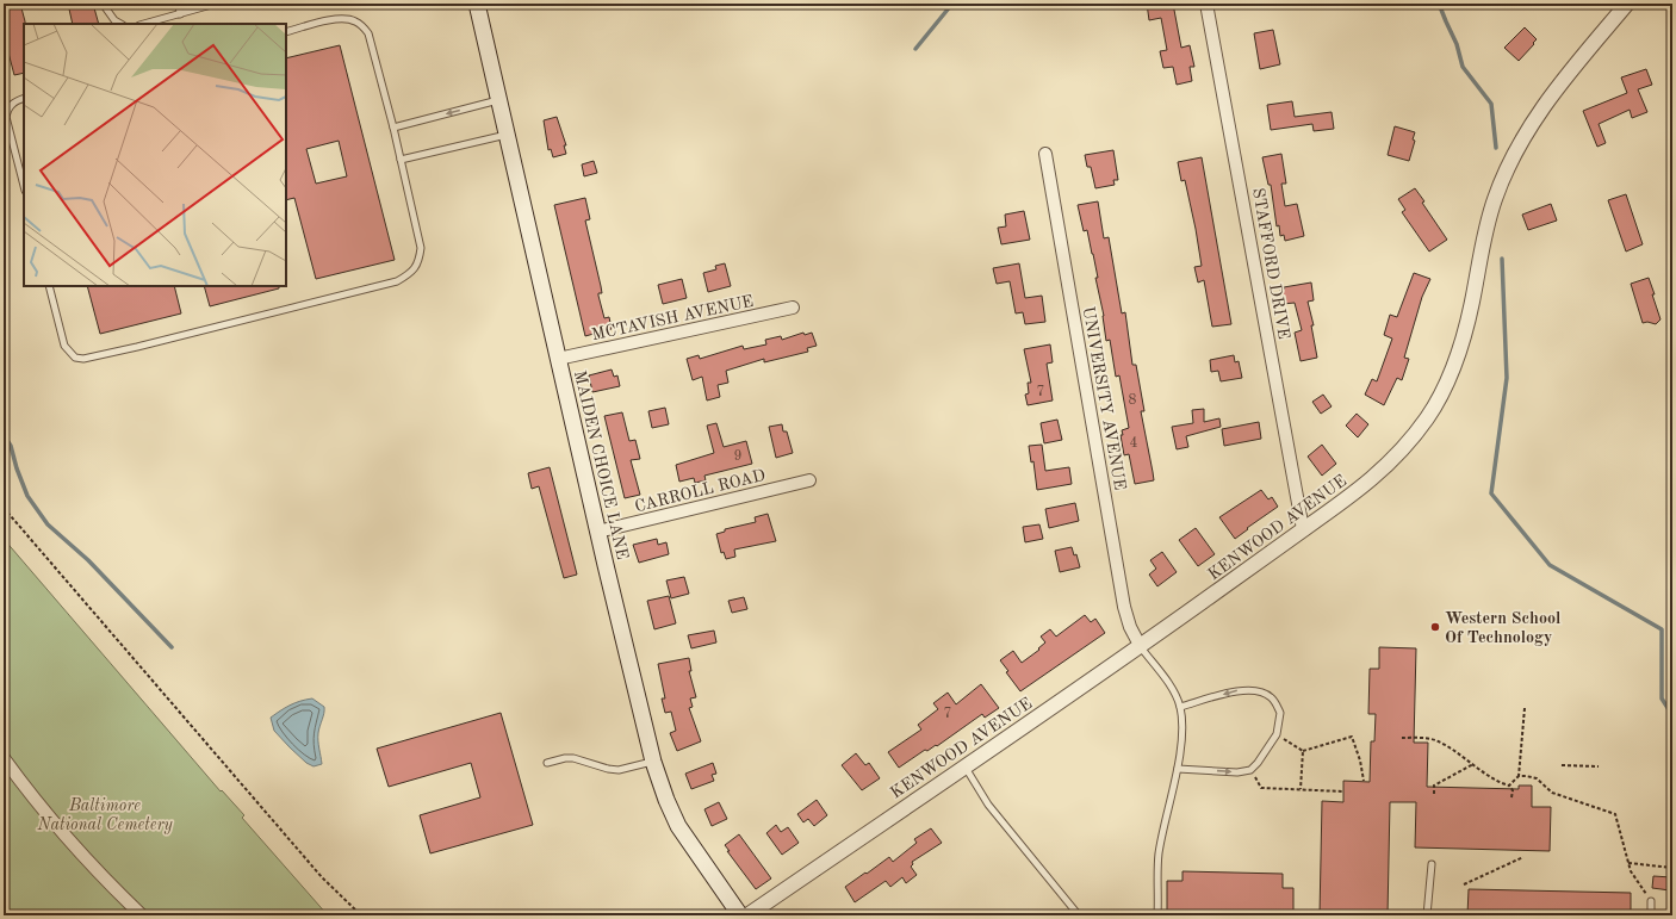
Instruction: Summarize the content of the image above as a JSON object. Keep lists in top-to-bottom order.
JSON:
{
  "streets": {
    "main road": ["MAIDEN CHOICE LANE"],
    "street": [
      "STAFFORD DRIVE",
      "MCTAVISH AVENUE",
      "UNIVERSITY AVENUE",
      "CARROLL ROAD",
      "KENWOOD AVENUE"
    ]
  },
  "crossings": [
    ["STAFFORD DRIVE", "KENWOOD AVENUE"],
    ["MCTAVISH AVENUE", "MAIDEN CHOICE LANE"],
    ["UNIVERSITY AVENUE", "KENWOOD AVENUE"],
    ["MAIDEN CHOICE LANE", "CARROLL ROAD"]
  ],
  "parks": ["Baltimore National Cemetery"],
  "places": ["Western School Of Technology"],
  "house_numbers": [
    "7",
    "8",
    "4",
    "9",
    "7"
  ]
}
